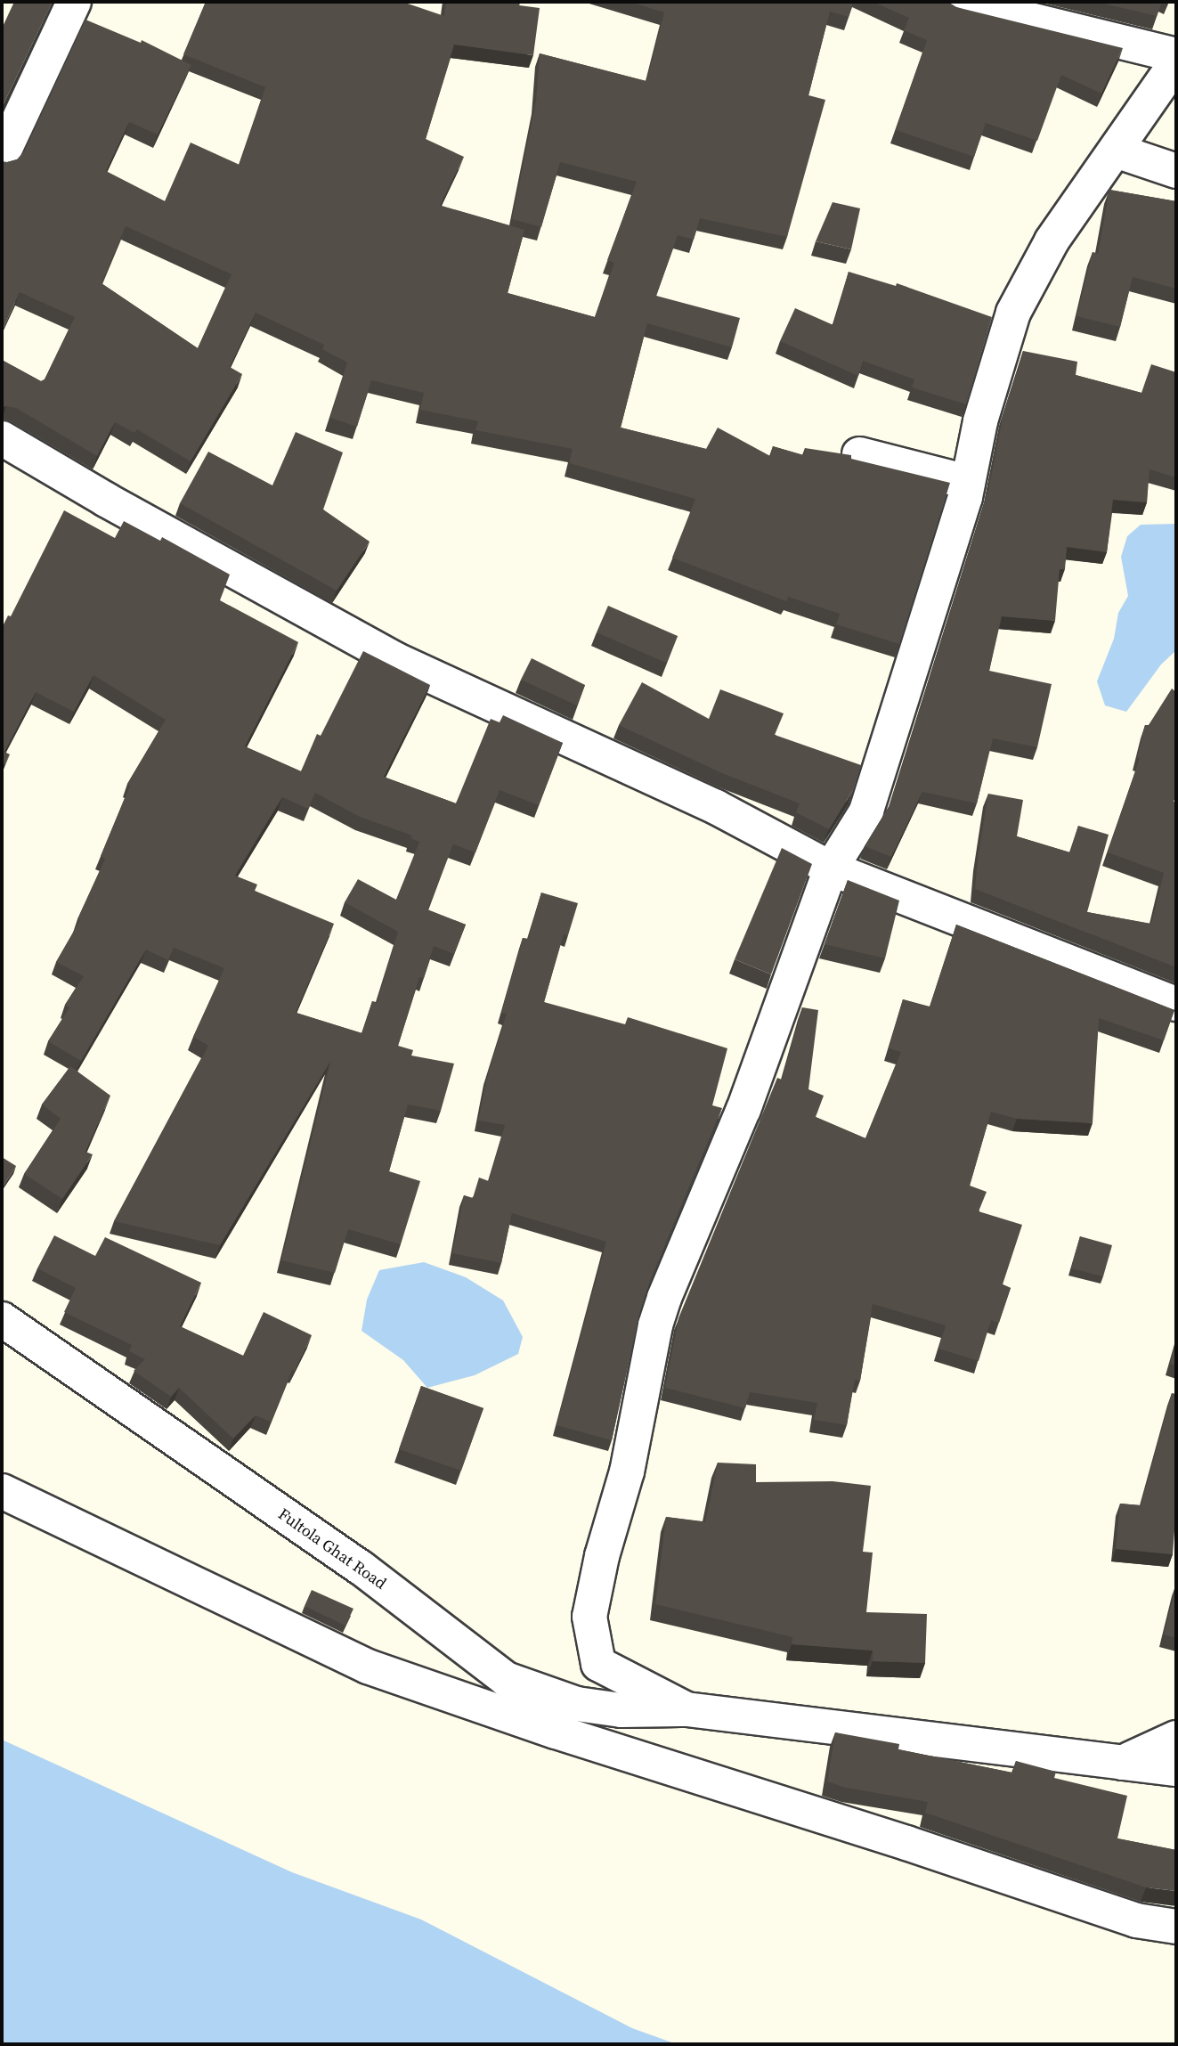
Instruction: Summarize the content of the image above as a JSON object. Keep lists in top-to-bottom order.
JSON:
{
  "streets": {
    "street": ["Fultola Ghat Road"]
  }
}
